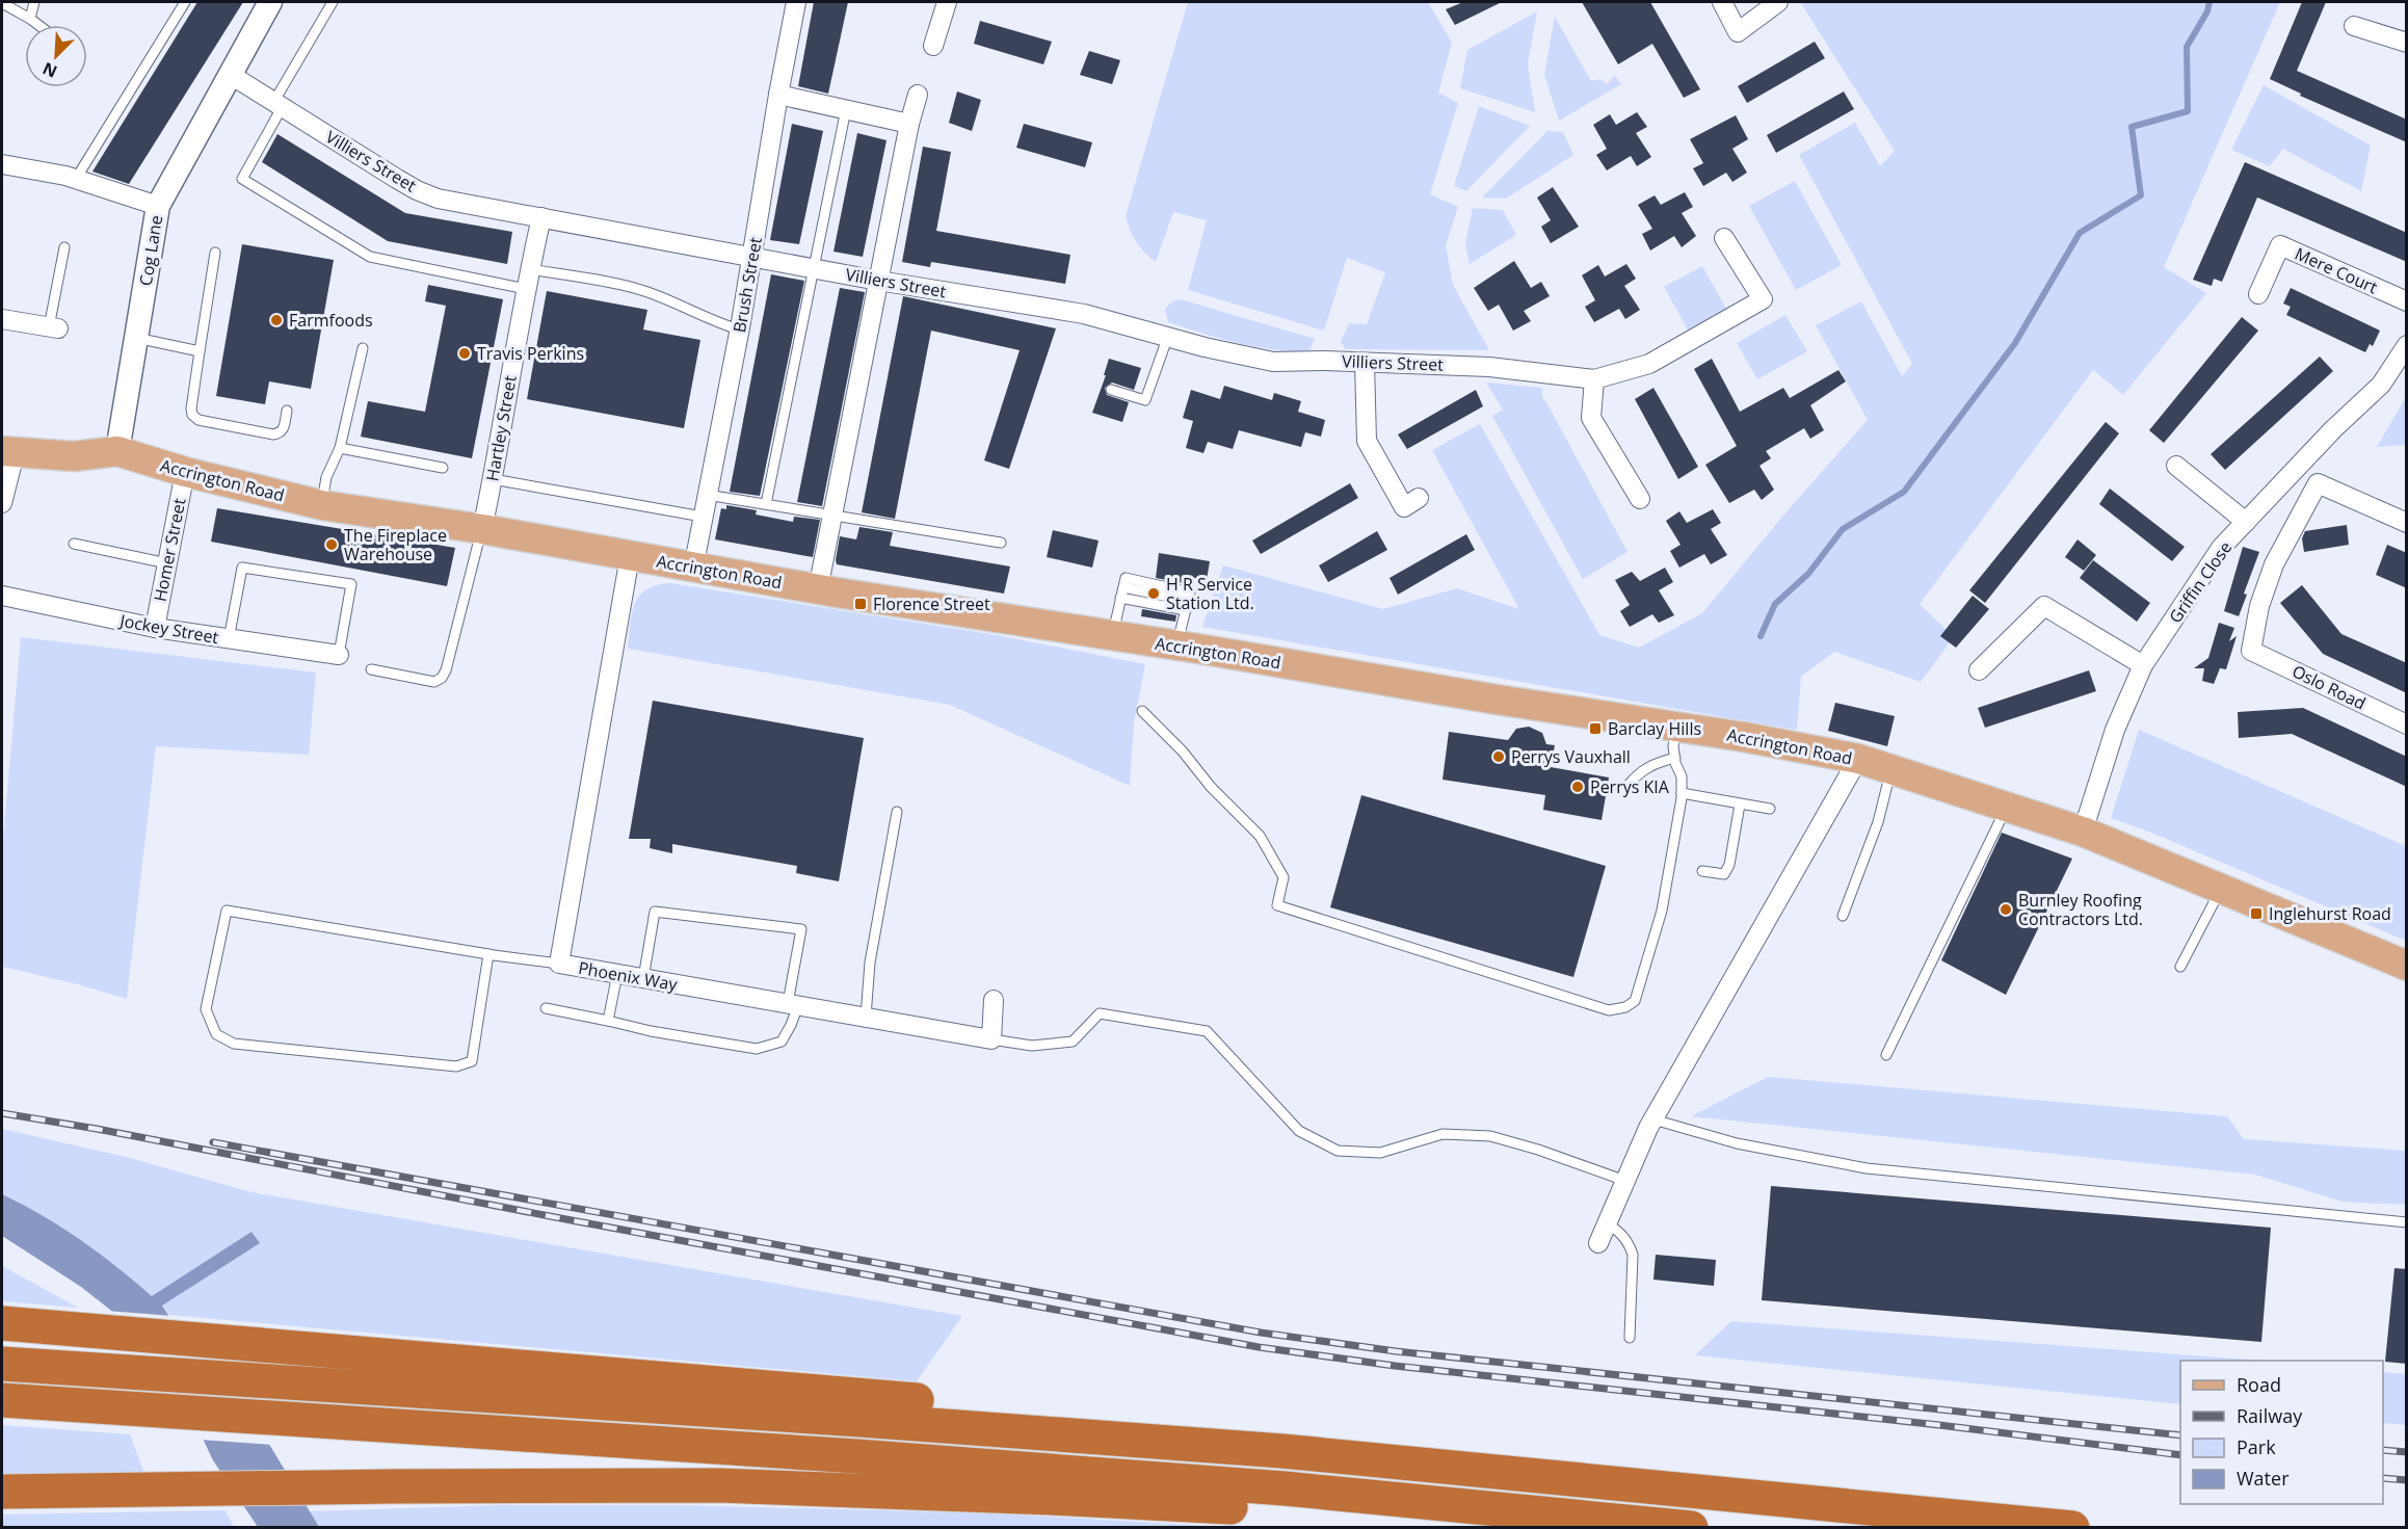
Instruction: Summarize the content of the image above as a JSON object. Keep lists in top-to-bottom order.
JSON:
{
  "streets": {
    "main road": ["Accrington Road"],
    "street": [
      "Villiers Street",
      "Cog Lane",
      "Mere Court",
      "Brush Street",
      "Hartley Street",
      "Homer Street",
      "Griffin Close",
      "Jockey Street",
      "Oslo Road",
      "Phoenix Way"
    ]
  },
  "crossings": [
    ["Villiers Street", "Cog Lane"],
    ["Villiers Street", "Brush Street"],
    ["Villiers Street", "Hartley Street"],
    ["Cog Lane", "Accrington Road"],
    ["Brush Street", "Accrington Road"],
    ["Hartley Street", "Accrington Road"],
    ["Accrington Road", "Homer Street"],
    ["Accrington Road", "Griffin Close"],
    ["Accrington Road", "Phoenix Way"],
    ["Homer Street", "Jockey Street"]
  ],
  "places": {
    "other": [
      "Farmfoods",
      "Travis Perkins",
      "The Fireplace Warehouse",
      "H R Service Station Ltd.",
      "Perrys Vauxhall",
      "Perrys KIA",
      "Burnley Roofing Contractors Ltd."
    ],
    "transit": ["Florence Street", "Barclay Hills", "Inglehurst Road"]
  },
  "legend": [
    "Road",
    "Railway",
    "Park",
    "Water"
  ],
  "north": "bottom left"
}
